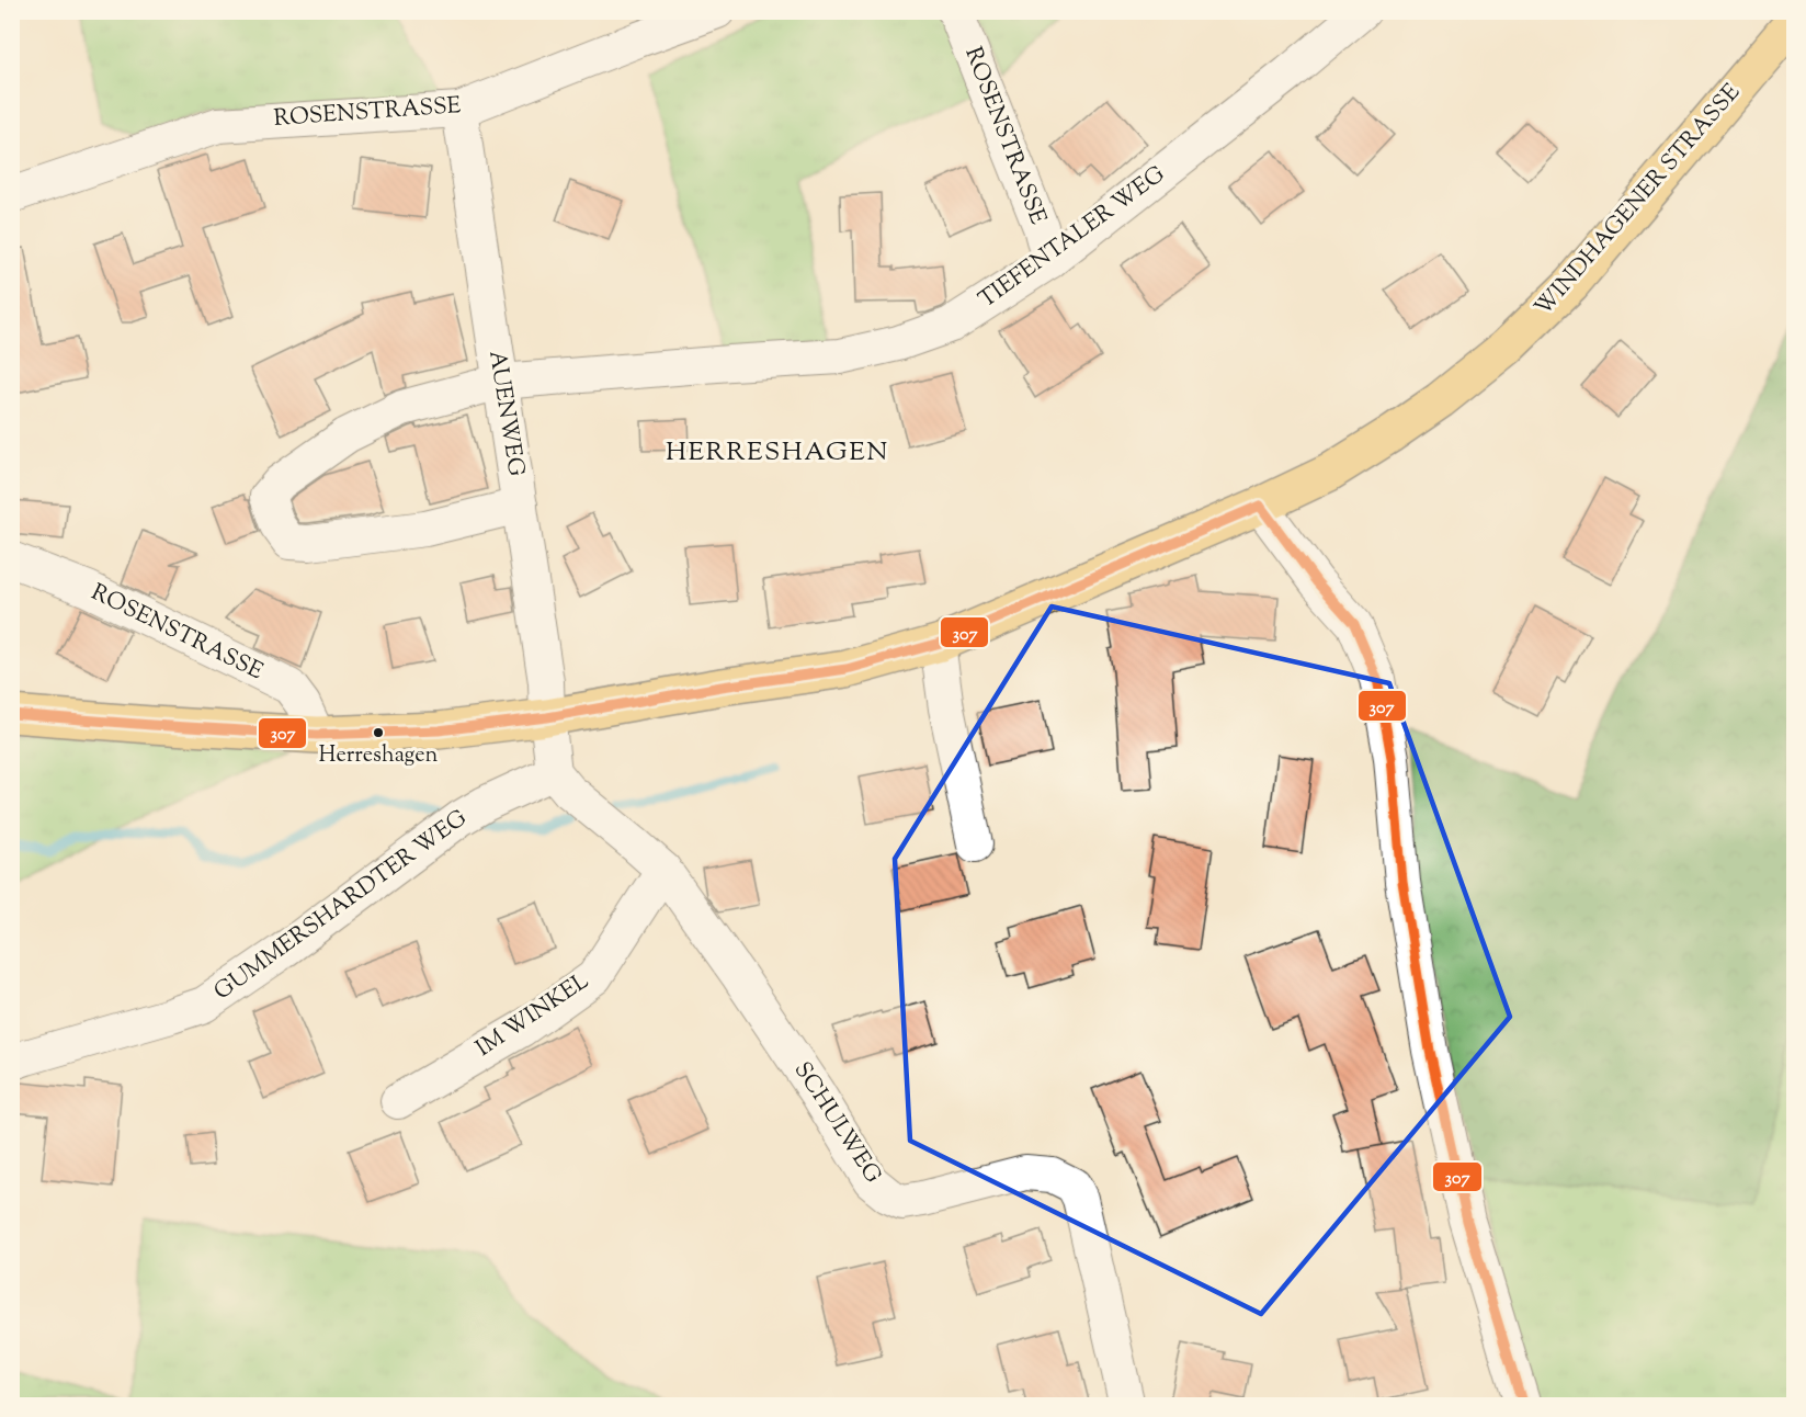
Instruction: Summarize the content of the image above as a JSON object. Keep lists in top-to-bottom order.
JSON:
{
  "streets": {
    "main road": ["WINDHAGENER STRASSE"],
    "street": [
      "ROSENSTRASSE",
      "TIEFENTALER WEG",
      "AUENWEG",
      "GUMMERSHARDTER WEG",
      "IM WINKEL",
      "SCHULWEG"
    ]
  },
  "crossings": [
    ["ROSENSTRASSE", "WINDHAGENER STRASSE"],
    ["ROSENSTRASSE", "TIEFENTALER WEG"],
    ["ROSENSTRASSE", "AUENWEG"],
    ["WINDHAGENER STRASSE", "AUENWEG"],
    ["TIEFENTALER WEG", "AUENWEG"],
    ["GUMMERSHARDTER WEG", "SCHULWEG"],
    ["IM WINKEL", "SCHULWEG"]
  ],
  "districts": ["HERRESHAGEN"],
  "places": ["Herreshagen"],
  "lines": ["transit line 307"]
}
